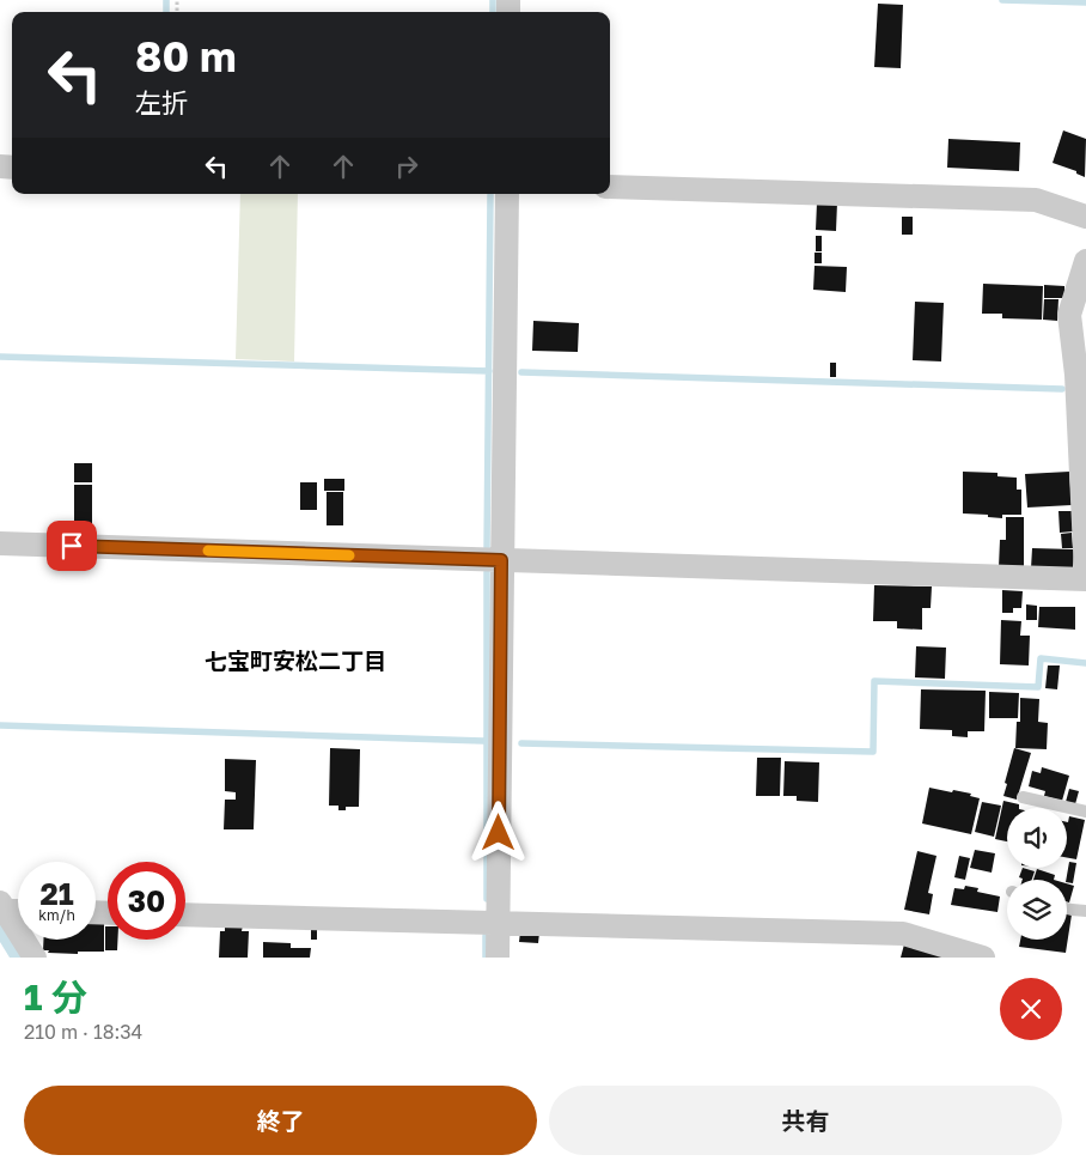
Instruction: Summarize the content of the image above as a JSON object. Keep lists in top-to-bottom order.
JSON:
{
  "districts": ["七宝町安松二丁目"],
  "page": {
    "turn": ["80 m", "左折"],
    "speed": "21 km/h",
    "limit": "30",
    "heading": ["1 分", "210 m · 18:34"],
    "buttons": ["終了", "共有"]
  }
}
